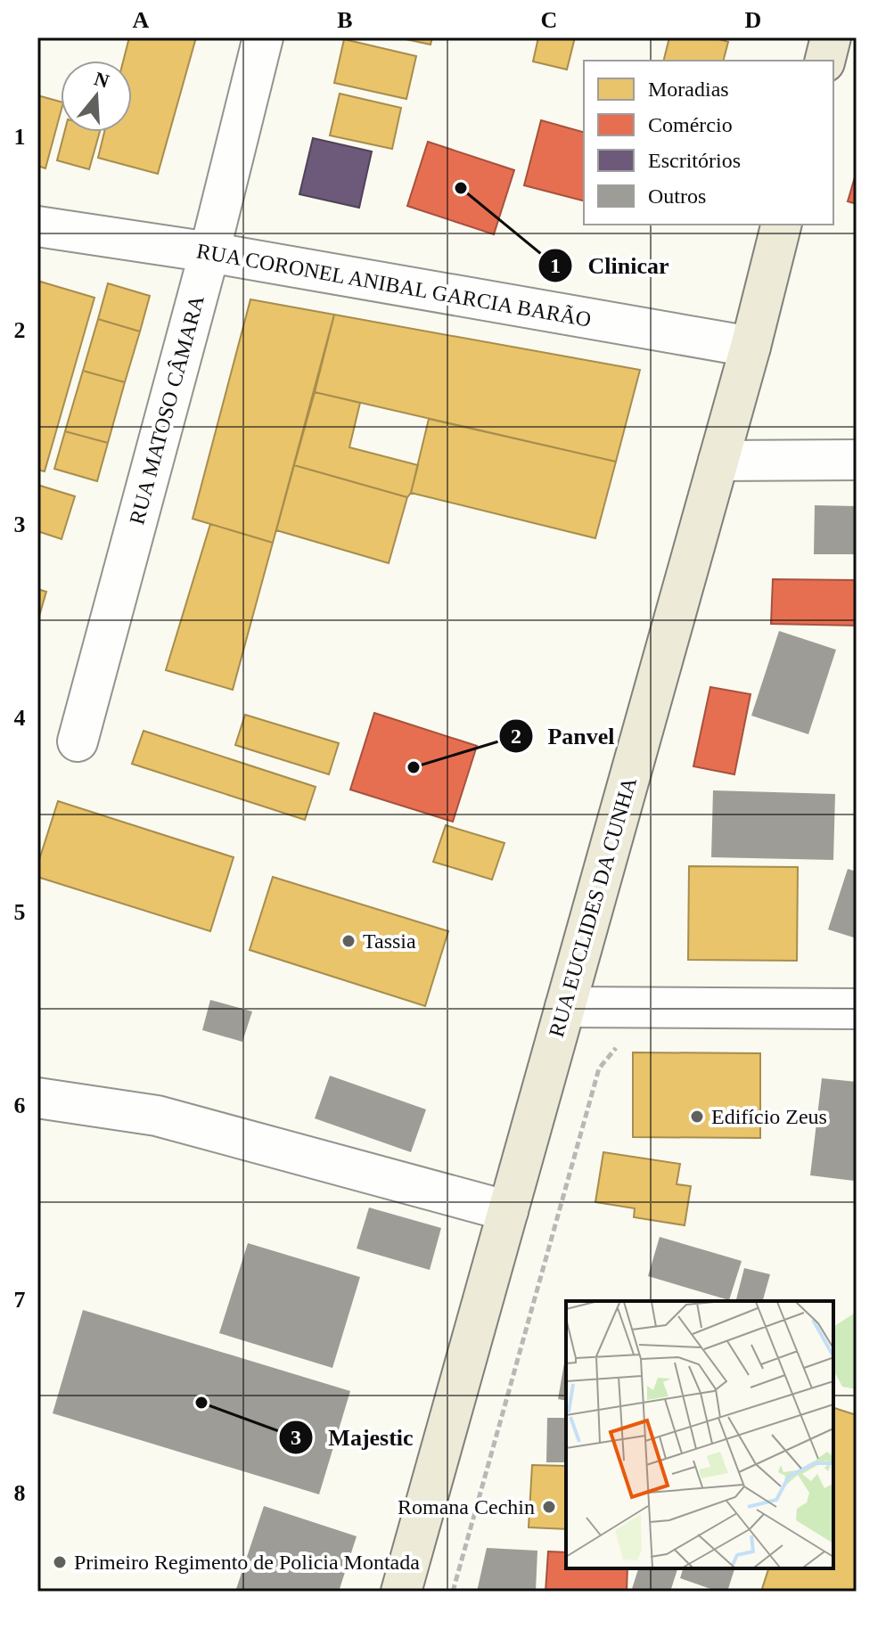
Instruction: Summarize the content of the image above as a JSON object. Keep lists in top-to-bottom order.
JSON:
{
  "streets": {
    "main road": ["RUA EUCLIDES DA CUNHA"],
    "street": ["RUA CORONEL ANIBAL GARCIA BARÃO", "RUA MATOSO CÂMARA"]
  },
  "crossings": [
    ["RUA CORONEL ANIBAL GARCIA BARÃO", "RUA MATOSO CÂMARA"],
    ["RUA CORONEL ANIBAL GARCIA BARÃO", "RUA EUCLIDES DA CUNHA"]
  ],
  "places": [
    "Clinicar",
    "Panvel",
    "Tassia",
    "Edifício Zeus",
    "Majestic",
    "Romana Cechin",
    "Primeiro Regimento de Policia Montada"
  ],
  "legend": [
    "Moradias",
    "Comércio",
    "Escritórios",
    "Outros"
  ],
  "north": "top",
  "grid": {
    "columns": [
      "A",
      "B",
      "C",
      "D"
    ],
    "rows": [
      "1",
      "2",
      "3",
      "4",
      "5",
      "6",
      "7",
      "8"
    ]
  }
}
